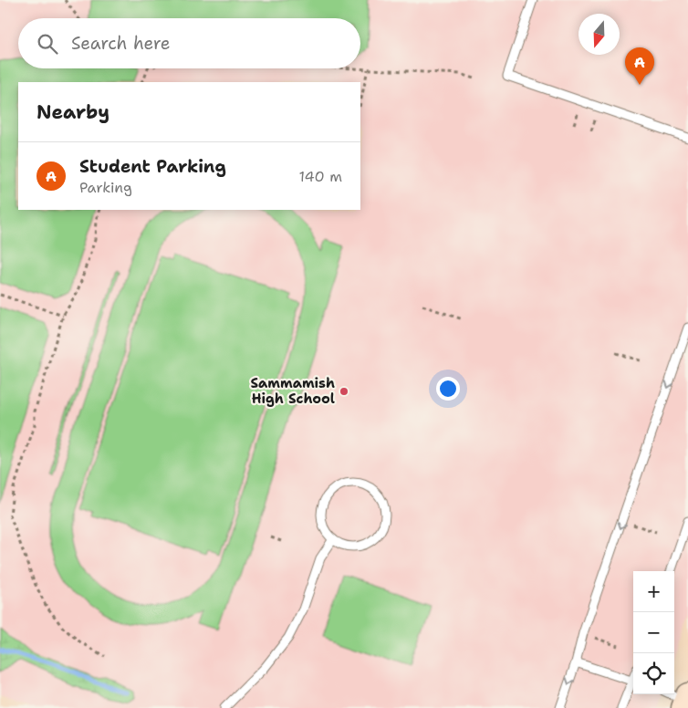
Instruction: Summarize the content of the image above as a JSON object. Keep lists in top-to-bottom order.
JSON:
{
  "places": ["Sammamish High School"],
  "north": "bottom",
  "page": {
    "search": "Search here",
    "pins": "A",
    "heading": "Nearby",
    "list": [
      {
        "mark": "A",
        "name": "Student Parking",
        "note": "Parking",
        "value": "140 m"
      }
    ],
    "map_buttons": ["+", "−"]
  }
}
